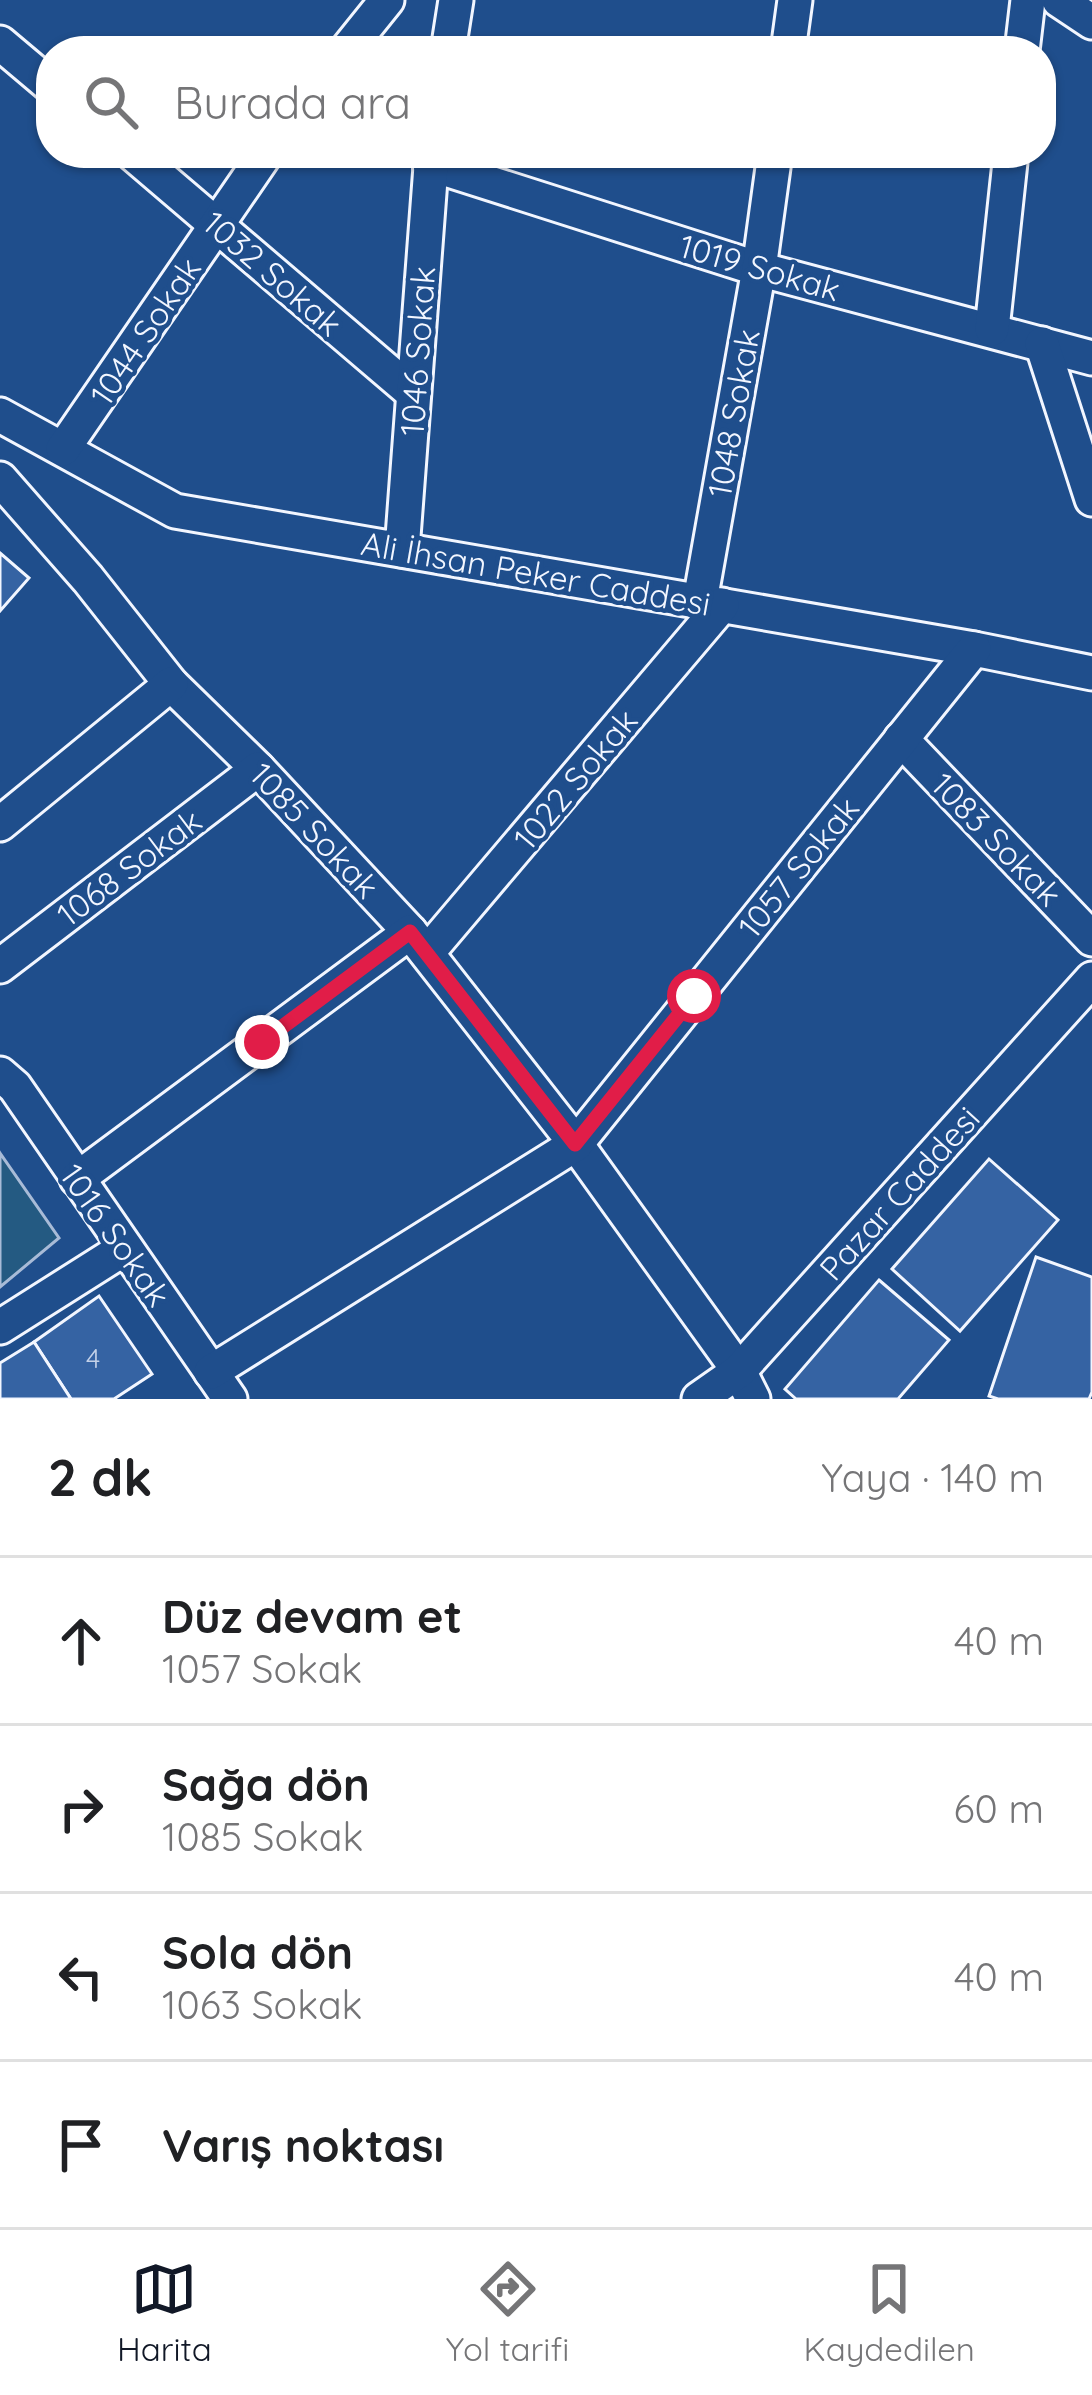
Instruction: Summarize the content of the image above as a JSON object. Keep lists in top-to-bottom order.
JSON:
{
  "streets": {
    "street": [
      "1019 Sokak",
      "1032 Sokak",
      "1044 Sokak",
      "1046 Sokak",
      "1048 Sokak",
      "Ali İhsan Peker Caddesi",
      "1022 Sokak",
      "1085 Sokak",
      "1083 Sokak",
      "1068 Sokak",
      "1057 Sokak",
      "Pazar Caddesi",
      "1016 Sokak"
    ]
  },
  "crossings": [
    ["1019 Sokak", "1048 Sokak"],
    ["1032 Sokak", "1044 Sokak"],
    ["1032 Sokak", "1046 Sokak"],
    ["1044 Sokak", "Ali İhsan Peker Caddesi"],
    ["1046 Sokak", "Ali İhsan Peker Caddesi"],
    ["1048 Sokak", "Ali İhsan Peker Caddesi"],
    ["1048 Sokak", "1022 Sokak"],
    ["Ali İhsan Peker Caddesi", "1022 Sokak"],
    ["Ali İhsan Peker Caddesi", "1057 Sokak"],
    ["1022 Sokak", "1085 Sokak"],
    ["1022 Sokak", "1016 Sokak"],
    ["1085 Sokak", "1068 Sokak"],
    ["1085 Sokak", "1057 Sokak"],
    ["1085 Sokak", "Pazar Caddesi"],
    ["1083 Sokak", "1057 Sokak"],
    ["1057 Sokak", "1016 Sokak"]
  ],
  "house_numbers": ["4"],
  "page": {
    "search": "Burada ara",
    "heading": ["2 dk", "Yaya · 140 m"],
    "list": [
      ["Düz devam et", "1057 Sokak", "40 m"],
      ["Sağa dön", "1085 Sokak", "60 m"],
      ["Sola dön", "1063 Sokak", "40 m"],
      "Varış noktası"
    ],
    "nav": ["Harita", "Yol tarifi", "Kaydedilen"]
  }
}
